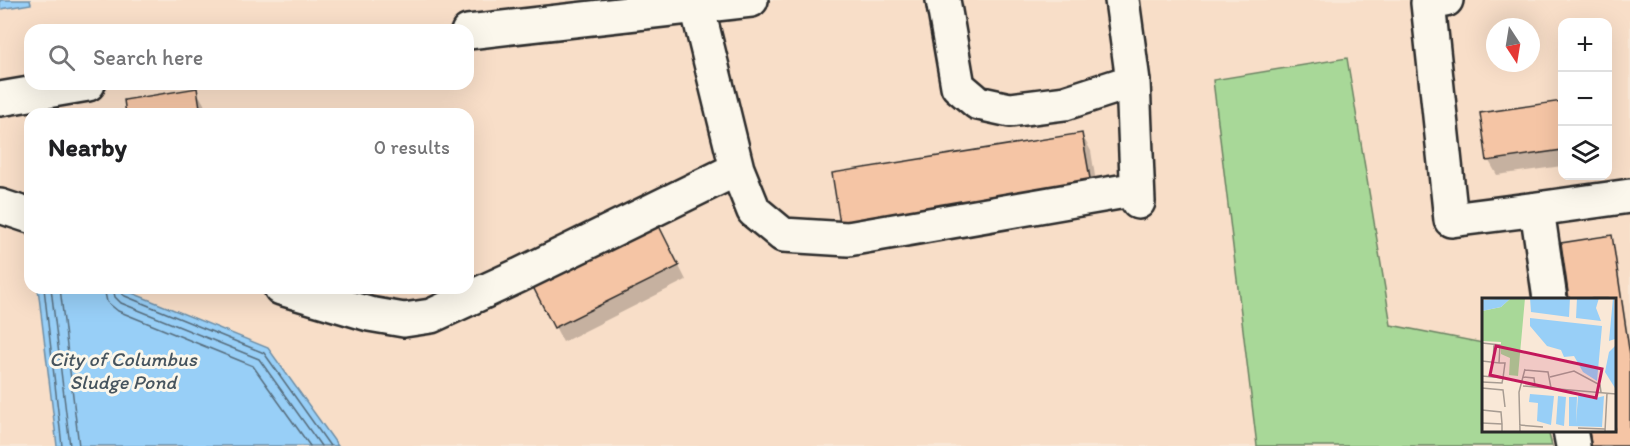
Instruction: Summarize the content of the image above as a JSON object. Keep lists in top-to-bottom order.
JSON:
{
  "water": ["City of Columbus Sludge Pond"],
  "north": "bottom",
  "page": {
    "map_buttons": ["+", "−"],
    "search": "Search here",
    "heading": ["Nearby", "0 results"]
  }
}
